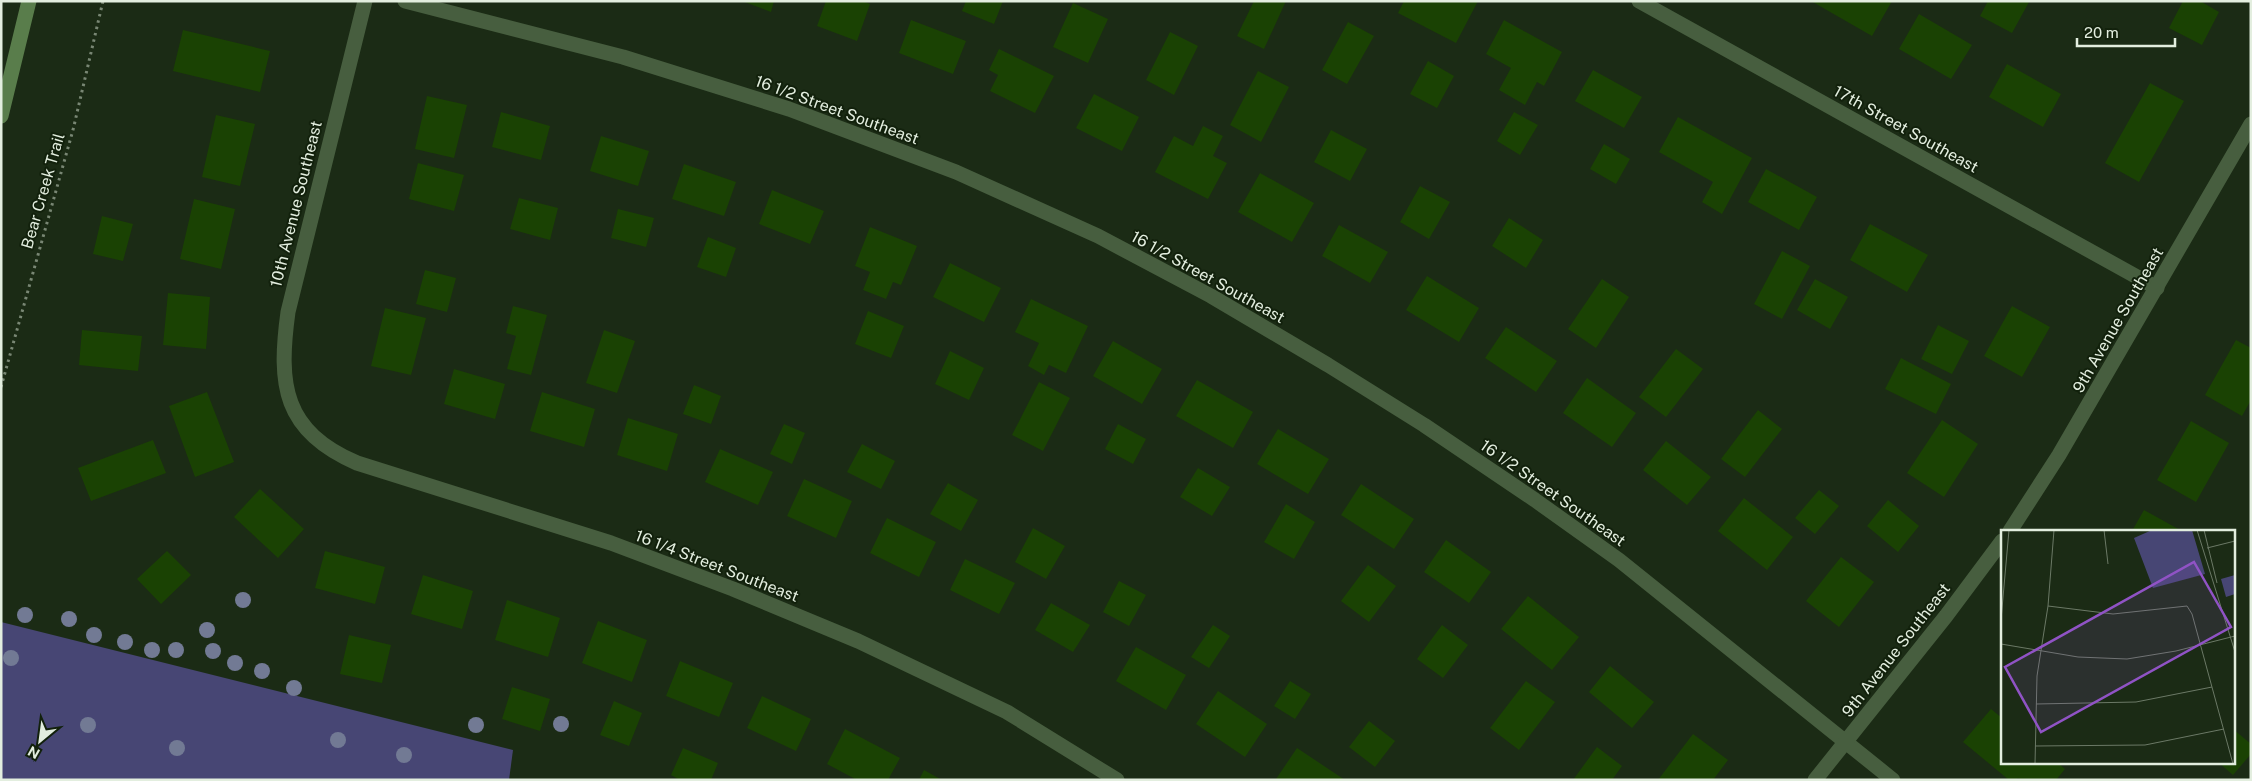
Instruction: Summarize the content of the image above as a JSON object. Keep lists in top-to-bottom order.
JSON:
{
  "streets": {
    "street": [
      "16 1/2 Street Southeast",
      "17th Street Southeast",
      "10th Avenue Southeast",
      "9th Avenue Southeast",
      "16 1/4 Street Southeast"
    ],
    "path": ["Bear Creek Trail"]
  },
  "crossings": [
    ["16 1/2 Street Southeast", "9th Avenue Southeast"],
    ["17th Street Southeast", "9th Avenue Southeast"],
    ["10th Avenue Southeast", "16 1/4 Street Southeast"]
  ],
  "scale_bar": "20 m",
  "north": "bottom left"
}
